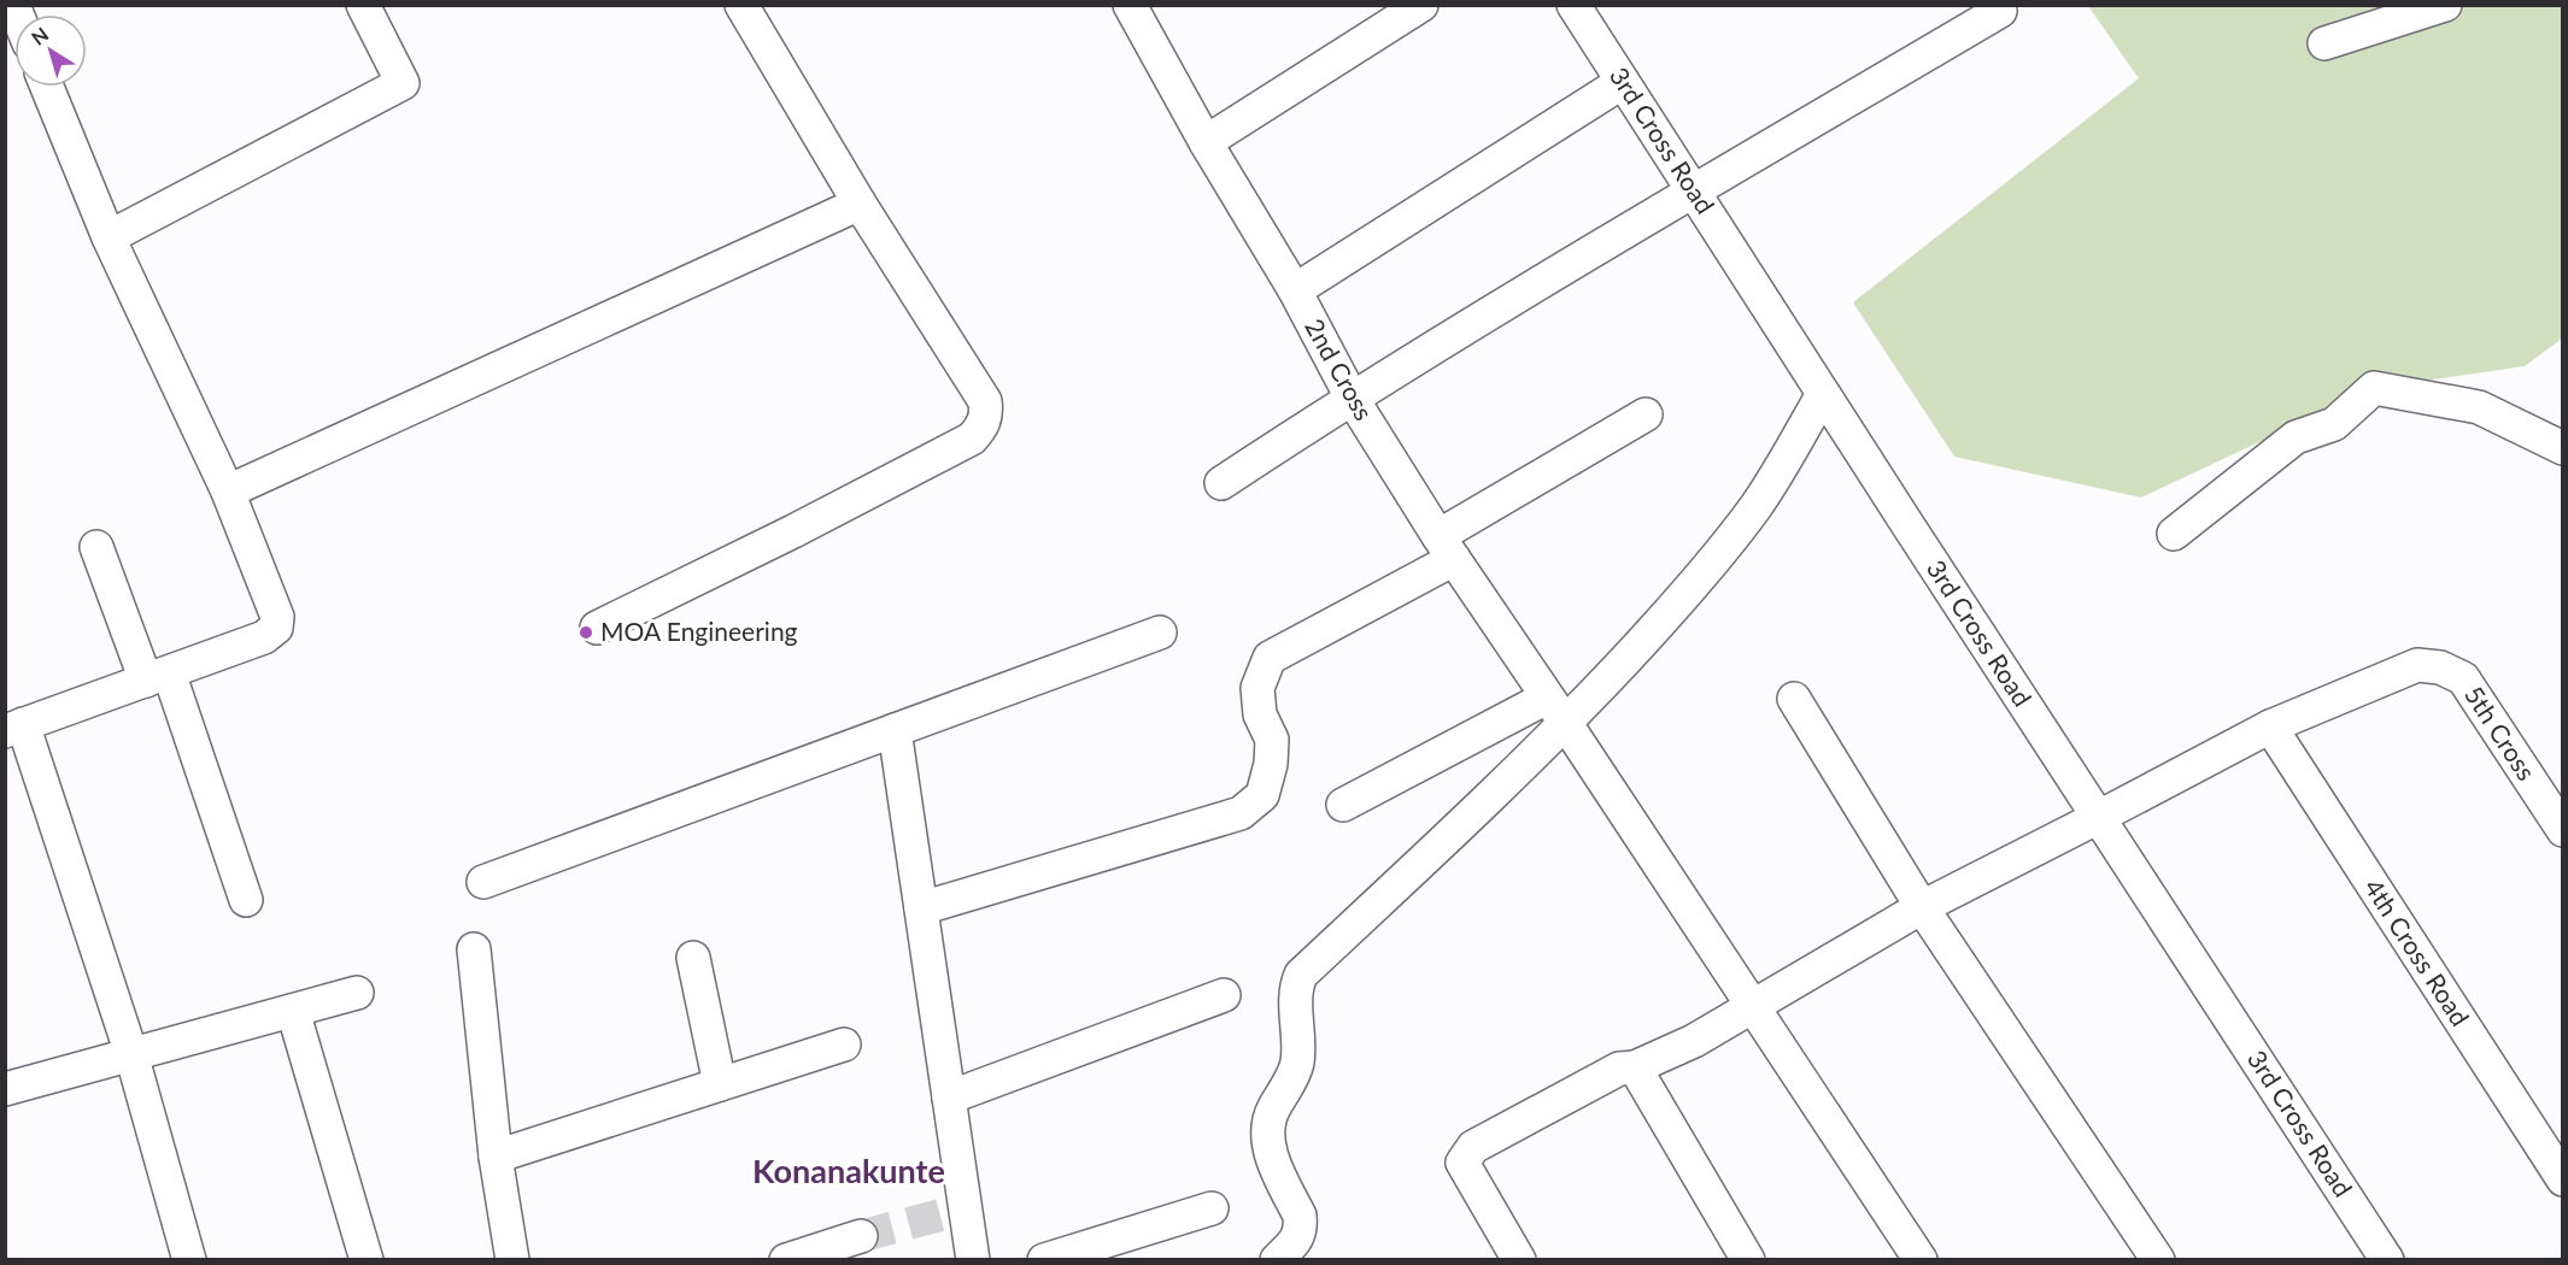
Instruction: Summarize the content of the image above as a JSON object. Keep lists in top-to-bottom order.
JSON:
{
  "streets": {
    "street": [
      "3rd Cross Road",
      "2nd Cross",
      "5th Cross",
      "4th Cross Road"
    ]
  },
  "crossings": [
    ["5th Cross", "4th Cross Road"]
  ],
  "districts": ["Konanakunte"],
  "places": ["MOA Engineering"],
  "north": "top left"
}
